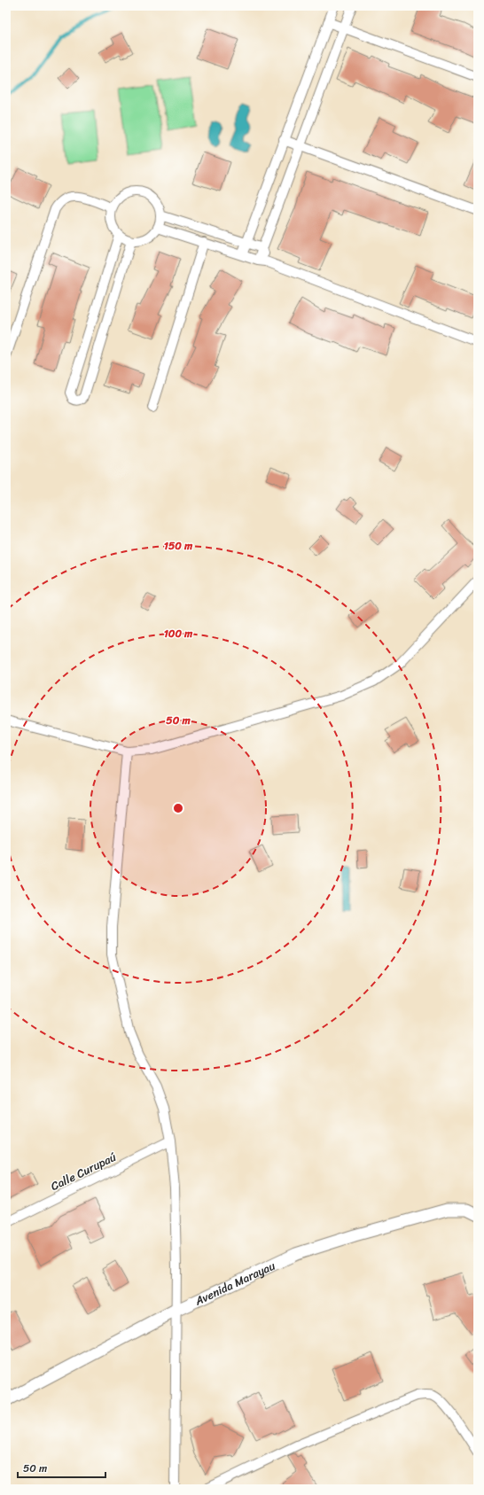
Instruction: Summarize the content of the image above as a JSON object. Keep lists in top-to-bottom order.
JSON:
{
  "streets": {
    "street": ["Calle Curupaú", "Avenida Marayau"]
  },
  "scale_bar": "50 m",
  "rings": ["150 m", "100 m", "50 m"]
}
